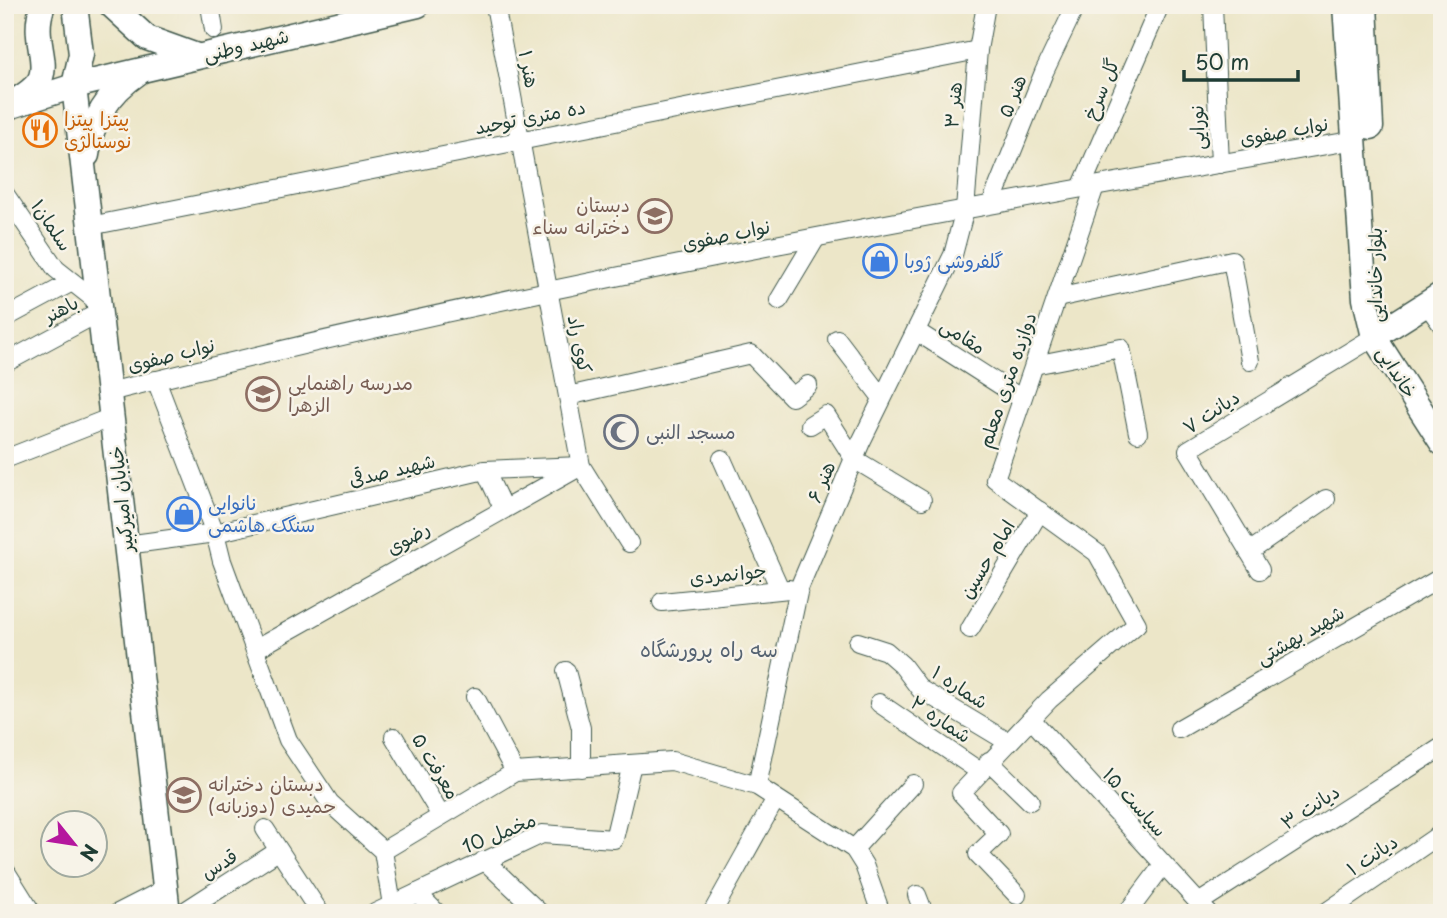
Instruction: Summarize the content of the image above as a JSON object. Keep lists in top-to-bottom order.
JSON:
{
  "streets": {
    "main road": [
      "شهید وطنی",
      "بلوار خاندایی",
      "خاندایی",
      "خیابان امیرکبیر"
    ],
    "street": [
      "هنر ۱",
      "گل سرخ",
      "هنر ۵",
      "هنر ۳",
      "ده متری توحید",
      "نورایی",
      "نواب صفوی",
      "سلمان۱",
      "باهنر",
      "مقامی",
      "کوی راد",
      "دوازده متری معلم",
      "دیانت ۷",
      "شهید صدقی",
      "هنر ۶",
      "رضوی",
      "امام حسین",
      "جوانمردی",
      "شهید بهشتی",
      "شماره ۱",
      "شماره ۲",
      "معرفت ۵",
      "سیاست ۱۵",
      "دیانت ۳",
      "مخمل 10",
      "دیانت ۱",
      "قدس"
    ]
  },
  "crossings": [
    ["شهید وطنی", "خیابان امیرکبیر"],
    ["هنر ۱", "ده متری توحید"],
    ["هنر ۱", "کوی راد"],
    ["گل سرخ", "نواب صفوی"],
    ["گل سرخ", "دوازده متری معلم"],
    ["هنر ۵", "نواب صفوی"],
    ["هنر ۳", "ده متری توحید"],
    ["هنر ۳", "نواب صفوی"],
    ["هنر ۳", "هنر ۶"],
    ["ده متری توحید", "کوی راد"],
    ["ده متری توحید", "خیابان امیرکبیر"],
    ["نورایی", "نواب صفوی"],
    ["نواب صفوی", "بلوار خاندایی"],
    ["نواب صفوی", "کوی راد"],
    ["نواب صفوی", "دوازده متری معلم"],
    ["نواب صفوی", "هنر ۶"],
    ["نواب صفوی", "خیابان امیرکبیر"],
    ["سلمان۱", "باهنر"],
    ["سلمان۱", "خیابان امیرکبیر"],
    ["بلوار خاندایی", "خاندایی"],
    ["بلوار خاندایی", "دیانت ۷"],
    ["باهنر", "خیابان امیرکبیر"],
    ["مقامی", "دوازده متری معلم"],
    ["مقامی", "هنر ۶"],
    ["کوی راد", "شهید صدقی"],
    ["کوی راد", "رضوی"],
    ["خاندایی", "دیانت ۷"],
    ["دوازده متری معلم", "امام حسین"],
    ["دوازده متری معلم", "شماره ۱"],
    ["دوازده متری معلم", "شماره ۲"],
    ["دوازده متری معلم", "سیاست ۱۵"],
    ["شهید صدقی", "خیابان امیرکبیر"],
    ["شهید صدقی", "رضوی"],
    ["هنر ۶", "جوانمردی"],
    ["سیاست ۱۵", "دیانت ۳"]
  ],
  "districts": ["سه راه پرورشگاه"],
  "places": {
    "restaurant": ["پیتزا پیتزا نوستالژی"],
    "school or university": ["دبستان دخترانه سناء", "مدرسه راهنمایی الزهرا", "دبستان دخترانه حمیدی (دوزبانه)"],
    "shop": ["گلفروشی ژوبا", "نانوایی سنگک هاشمی"],
    "mosque": ["مسجد النبی"]
  },
  "scale_bar": "50 m",
  "north": "bottom right"
}
